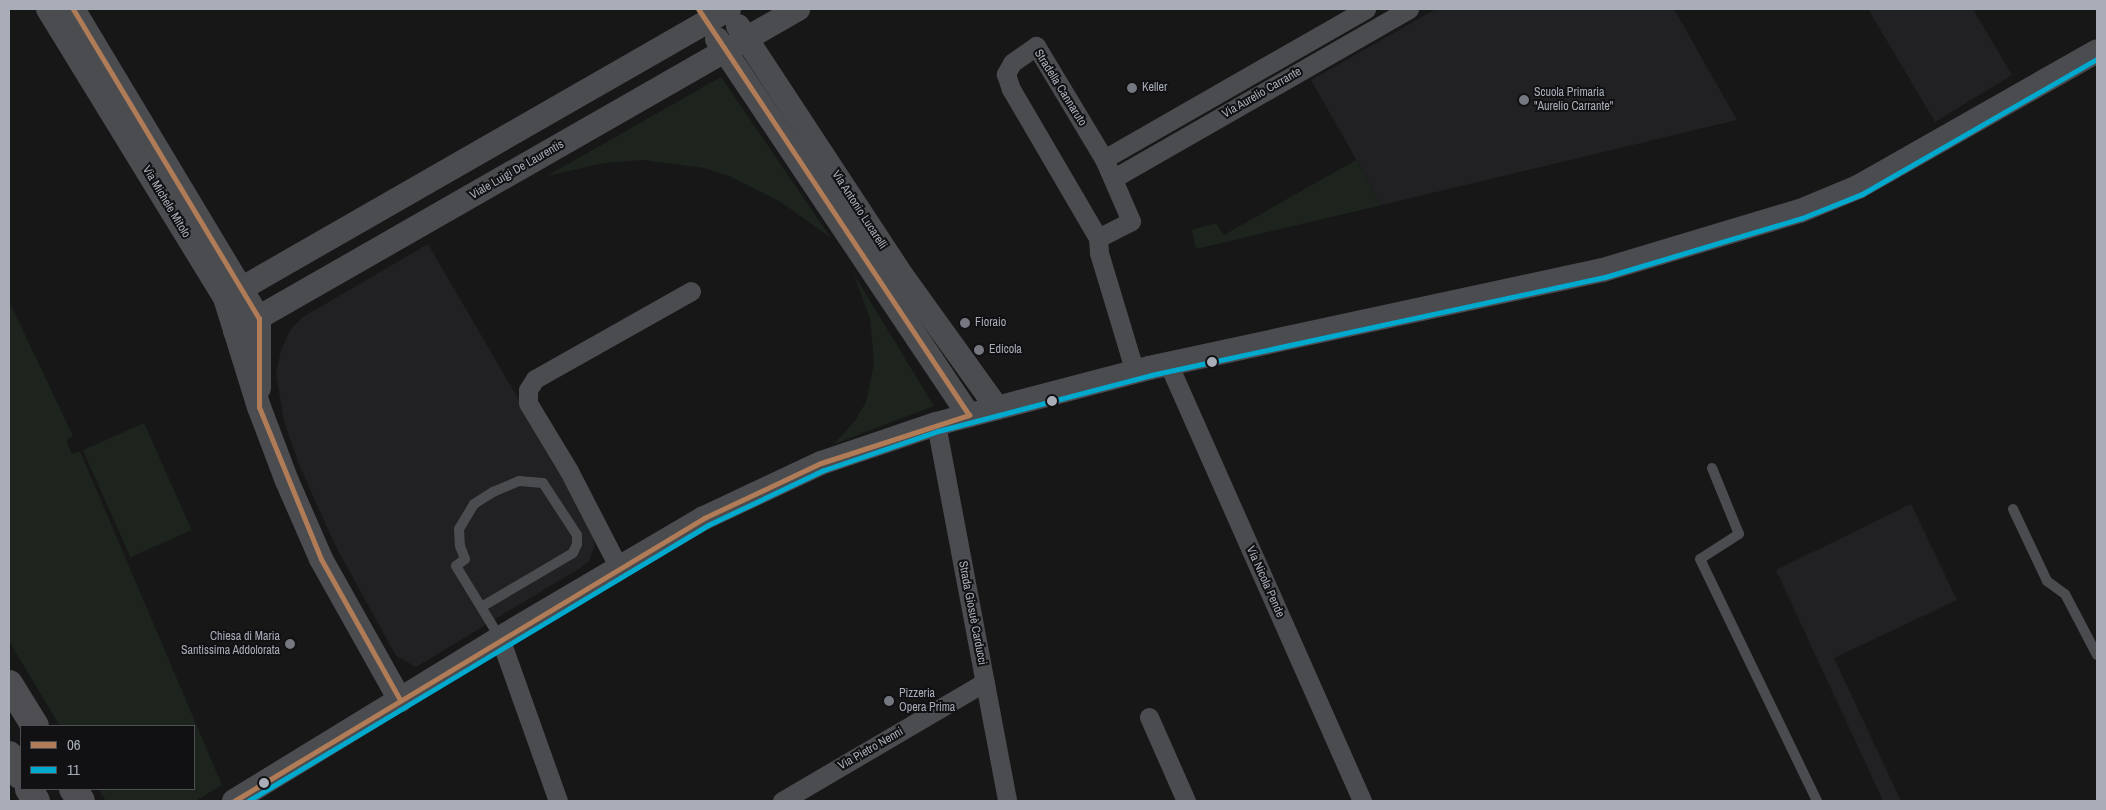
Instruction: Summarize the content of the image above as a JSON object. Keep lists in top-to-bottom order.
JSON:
{
  "streets": {
    "street": [
      "Stradella Cannaruto",
      "Via Aurelio Carrante",
      "Viale Luigi De Laurentis",
      "Via Michele Mitolo",
      "Via Antonio Lucarelli",
      "Via Nicola Pende",
      "Strada Giosuè Carducci",
      "Via Pietro Nenni"
    ]
  },
  "crossings": [
    ["Stradella Cannaruto", "Via Aurelio Carrante"],
    ["Viale Luigi De Laurentis", "Via Michele Mitolo"],
    ["Viale Luigi De Laurentis", "Via Antonio Lucarelli"],
    ["Strada Giosuè Carducci", "Via Pietro Nenni"]
  ],
  "places": [
    "Keller",
    "Scuola Primaria \"Aurelio Carrante\"",
    "Fioraio",
    "Edicola",
    "Chiesa di Maria Santissima Addolorata",
    "Pizzeria Opera Prima"
  ],
  "lines": ["transit line 06", "transit line 11"],
  "legend": ["06", "11"]
}
